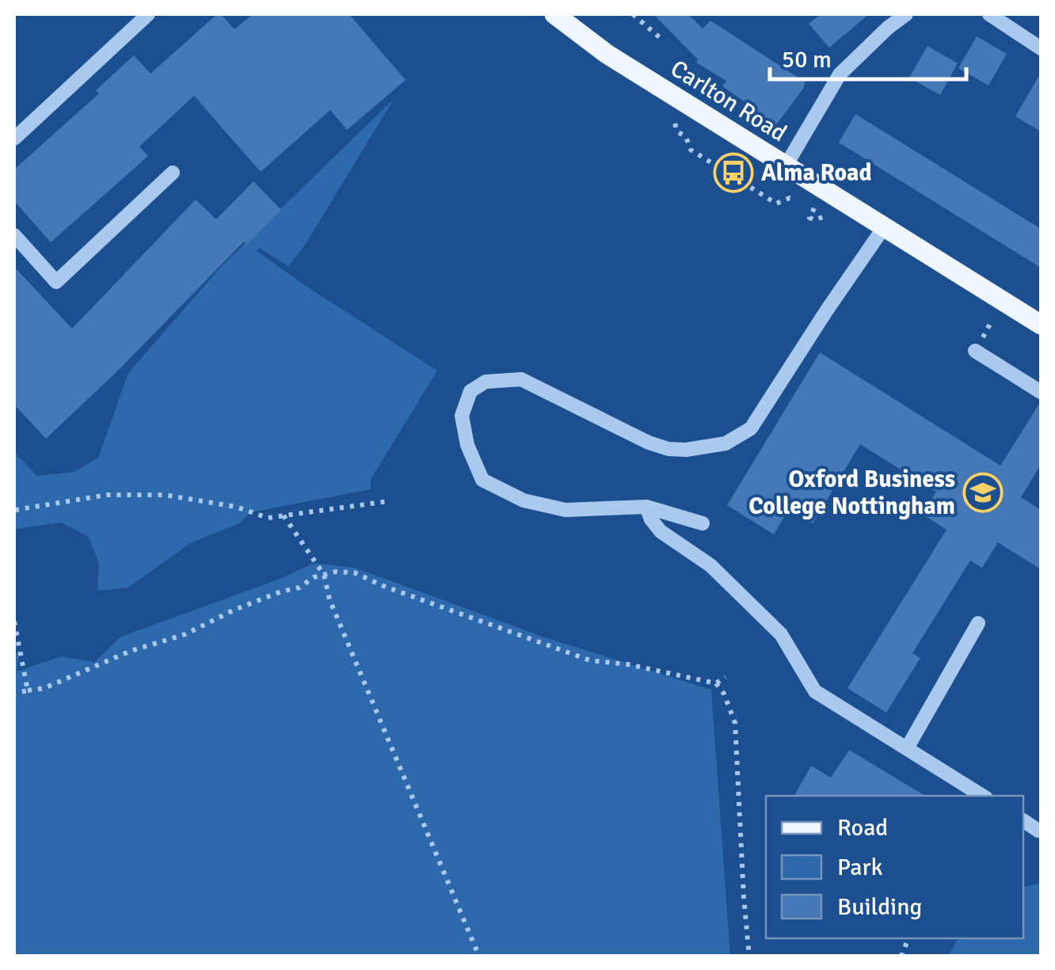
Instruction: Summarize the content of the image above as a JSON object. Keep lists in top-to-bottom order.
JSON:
{
  "streets": {
    "main road": ["Carlton Road"]
  },
  "places": {
    "bus stop": ["Alma Road"],
    "school or university": ["Oxford Business College Nottingham"]
  },
  "legend": ["Road", "Park", "Building"],
  "scale_bar": "50 m"
}
